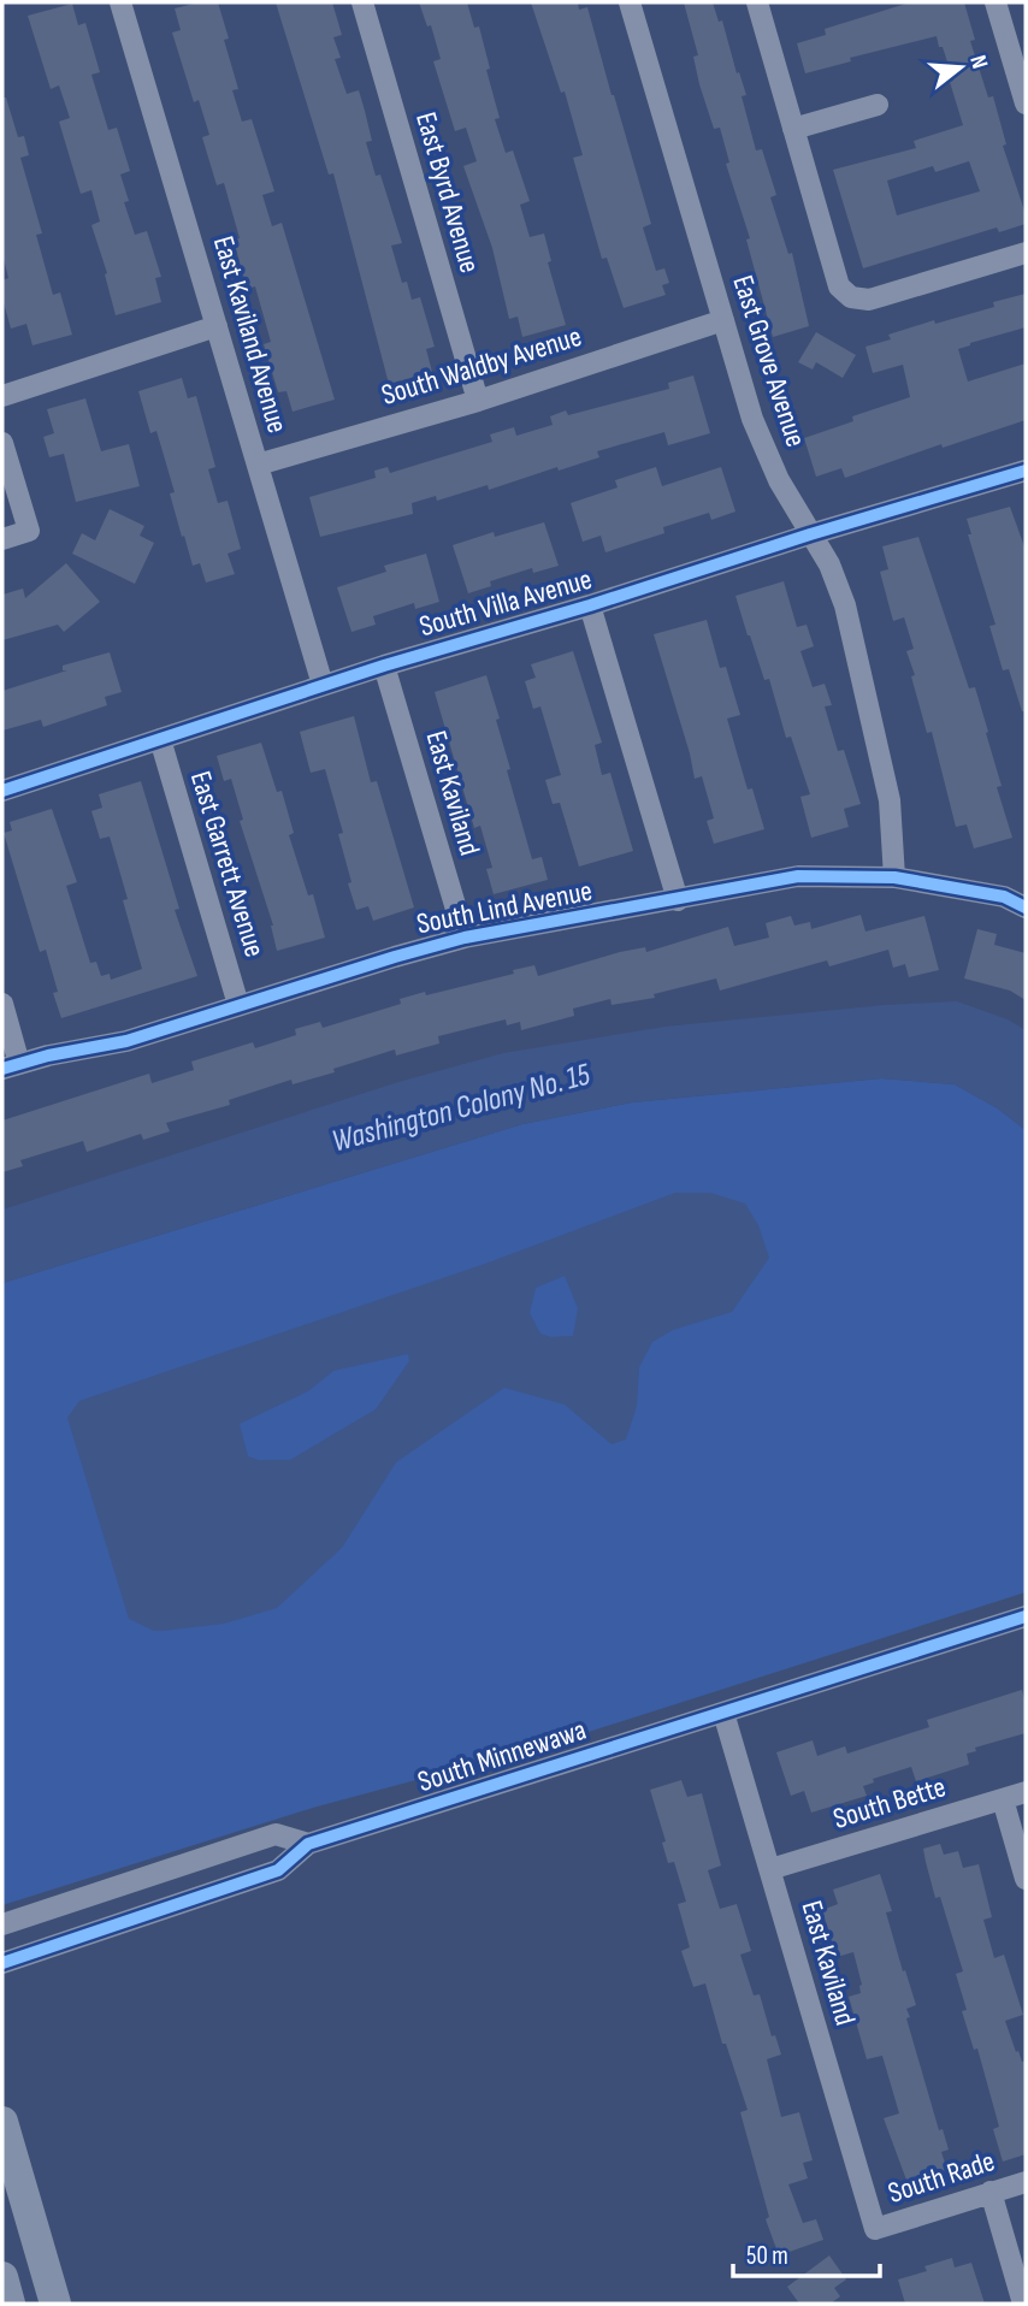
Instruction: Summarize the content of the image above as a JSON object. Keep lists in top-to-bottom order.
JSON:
{
  "streets": {
    "street": [
      "East Byrd Avenue",
      "East Kaviland Avenue",
      "East Grove Avenue",
      "South Waldby Avenue",
      "South Villa Avenue",
      "East Kaviland",
      "East Garrett Avenue",
      "South Lind Avenue",
      "South Minnewawa",
      "South Bette",
      "South Rade"
    ]
  },
  "crossings": [
    ["East Byrd Avenue", "South Waldby Avenue"],
    ["East Kaviland Avenue", "South Waldby Avenue"],
    ["East Kaviland Avenue", "South Villa Avenue"],
    ["East Grove Avenue", "South Waldby Avenue"],
    ["East Grove Avenue", "South Villa Avenue"],
    ["East Grove Avenue", "South Lind Avenue"],
    ["South Villa Avenue", "East Kaviland"],
    ["South Villa Avenue", "East Garrett Avenue"],
    ["East Kaviland", "South Lind Avenue"],
    ["East Kaviland", "South Minnewawa"],
    ["East Kaviland", "South Bette"],
    ["East Kaviland", "South Rade"],
    ["East Garrett Avenue", "South Lind Avenue"]
  ],
  "water": ["Washington Colony No. 15"],
  "scale_bar": "50 m",
  "north": "right"
}
